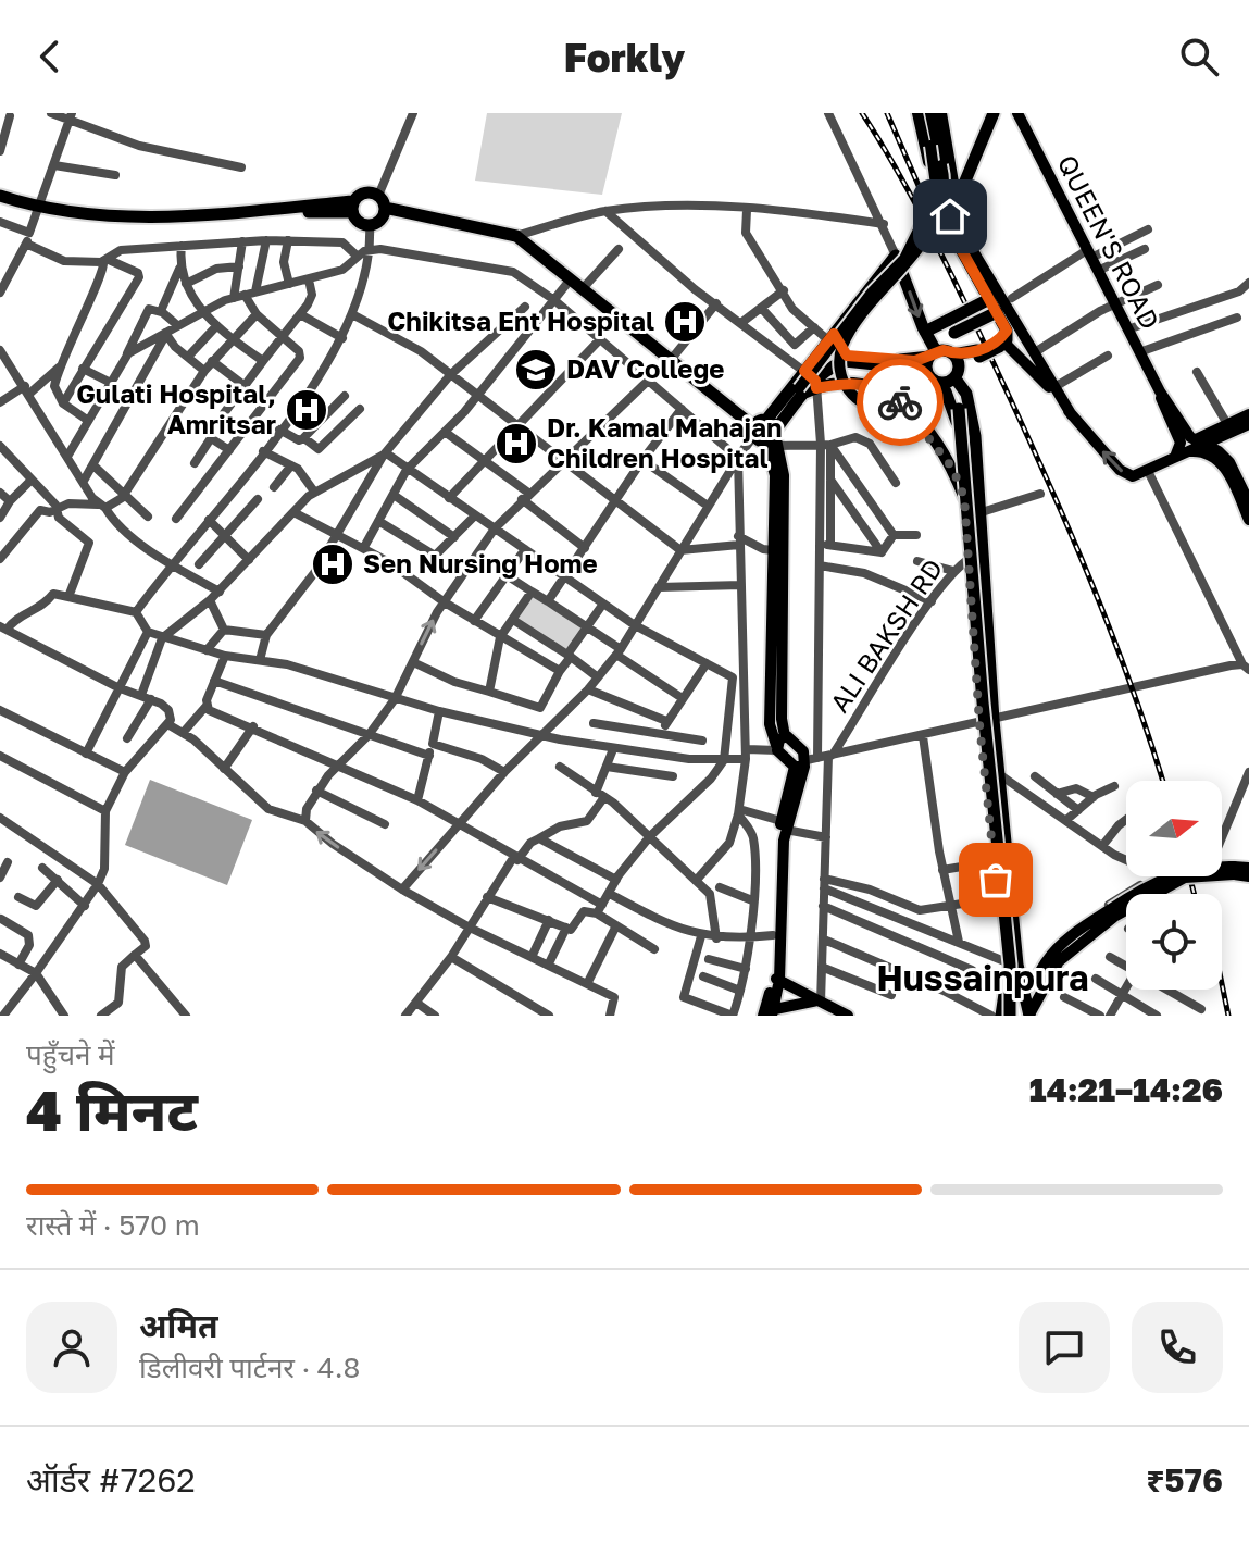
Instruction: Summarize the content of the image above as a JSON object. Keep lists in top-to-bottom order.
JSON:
{
  "streets": {
    "main road": ["QUEEN'S ROAD"],
    "street": ["ALI BAKSH RD"]
  },
  "districts": ["Hussainpura"],
  "places": {
    "hospital": [
      "Chikitsa Ent Hospital",
      "Gulati Hospital, Amritsar",
      "Dr. Kamal Mahajan Children Hospital",
      "Sen Nursing Home"
    ],
    "school or university": ["DAV College"]
  },
  "north": "right",
  "page": {
    "header": "Forkly",
    "heading": ["4 मिनट", "पहुँचने में", "14:21–14:26"],
    "panel": [
      "अमित",
      "डिलीवरी पार्टनर · 4.8",
      "ऑर्डर #7262",
      "₹576"
    ],
    "bar": "रास्ते में · 570 m"
  }
}
